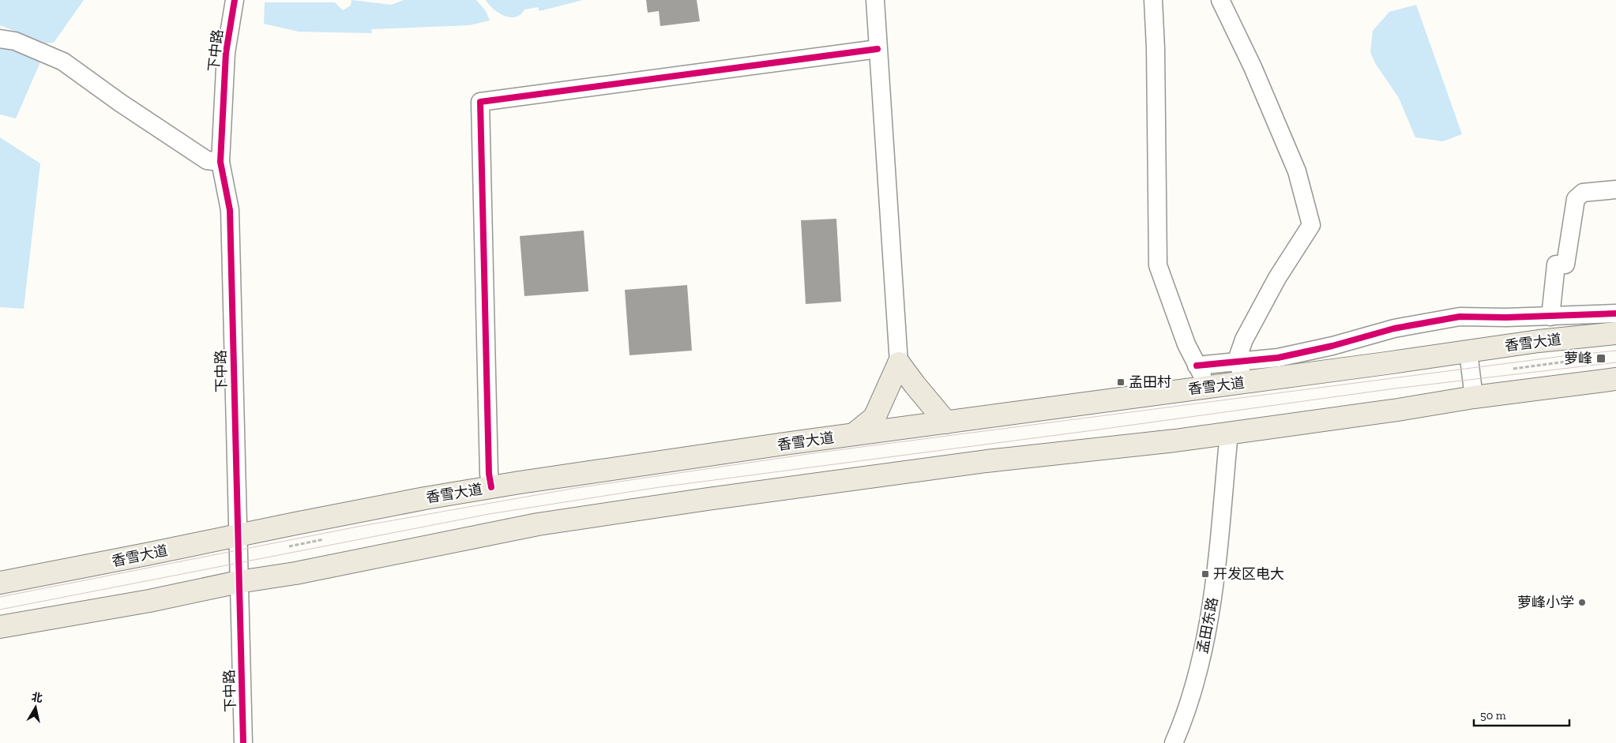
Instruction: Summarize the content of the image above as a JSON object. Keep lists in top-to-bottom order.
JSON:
{
  "streets": {
    "main road": ["香雪大道"],
    "street": ["下中路", "孟田东路"]
  },
  "crossings": [
    ["下中路", "香雪大道"]
  ],
  "places": {
    "transit": ["萝峰", "孟田村", "开发区电大"],
    "other": ["萝峰小学"]
  },
  "scale_bar": "50 m",
  "north": "top"
}
